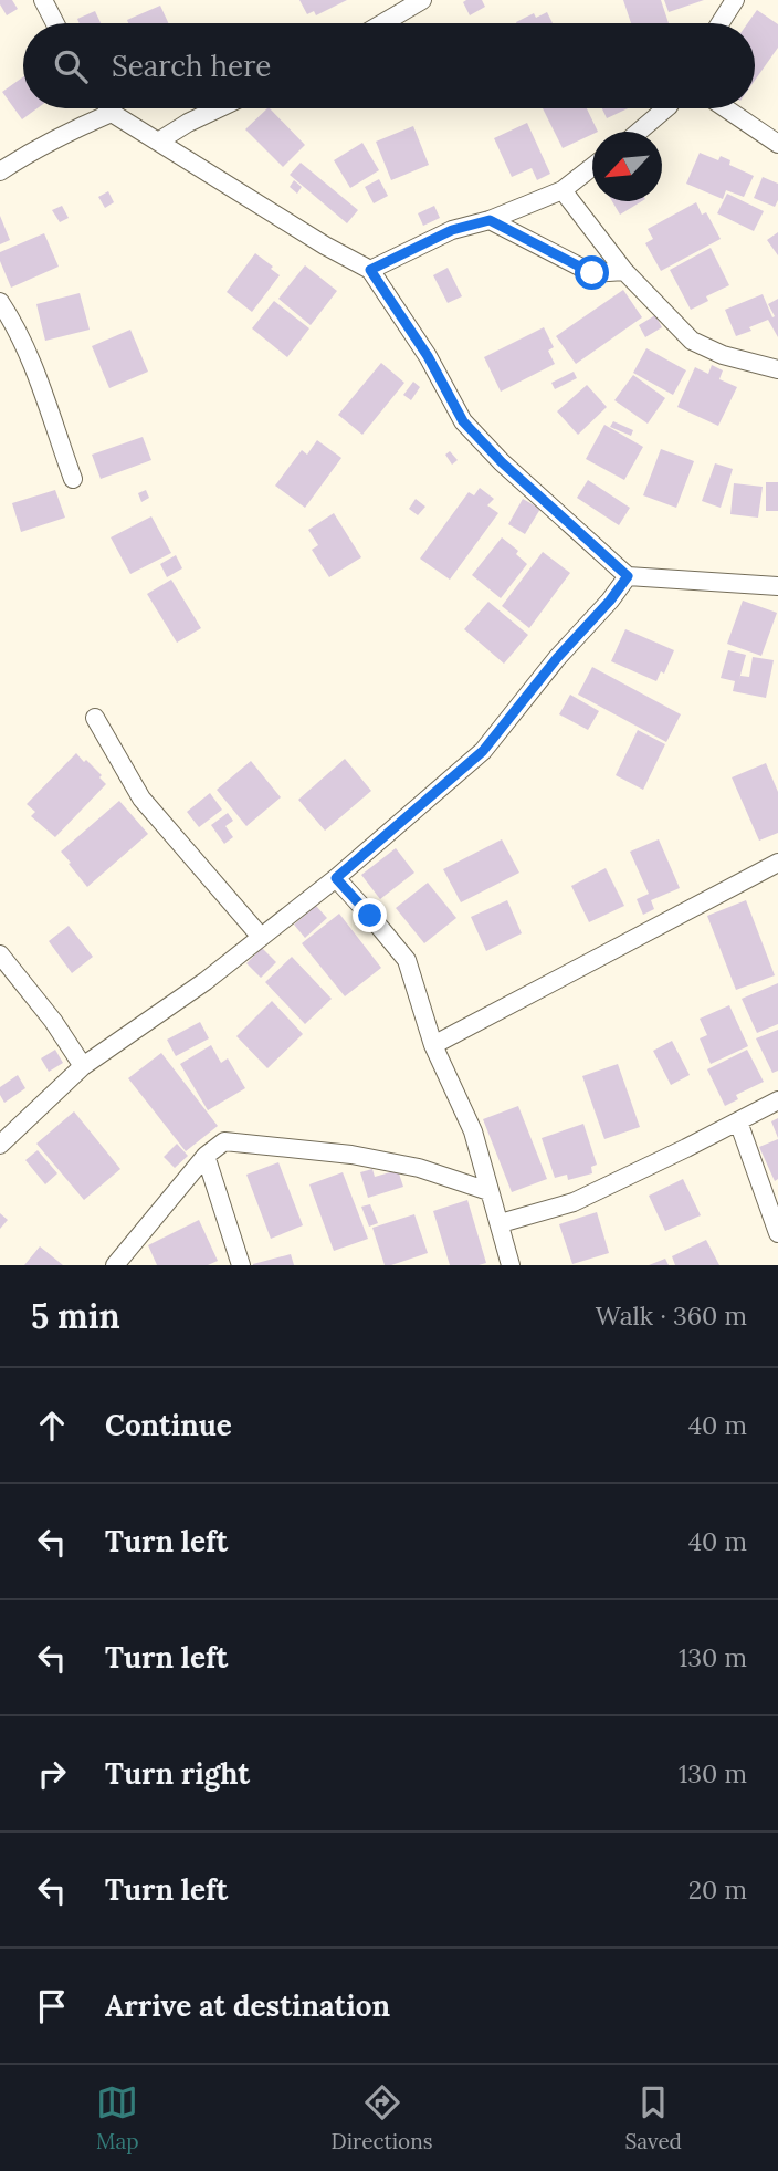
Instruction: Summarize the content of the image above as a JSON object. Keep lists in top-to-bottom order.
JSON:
{
  "north": "bottom left",
  "page": {
    "search": "Search here",
    "heading": ["5 min", "Walk · 360 m"],
    "list": [
      ["Continue", "40 m"],
      ["Turn left", "40 m"],
      ["Turn left", "130 m"],
      ["Turn right", "130 m"],
      ["Turn left", "20 m"],
      "Arrive at destination"
    ],
    "nav": ["Map", "Directions", "Saved"]
  }
}
